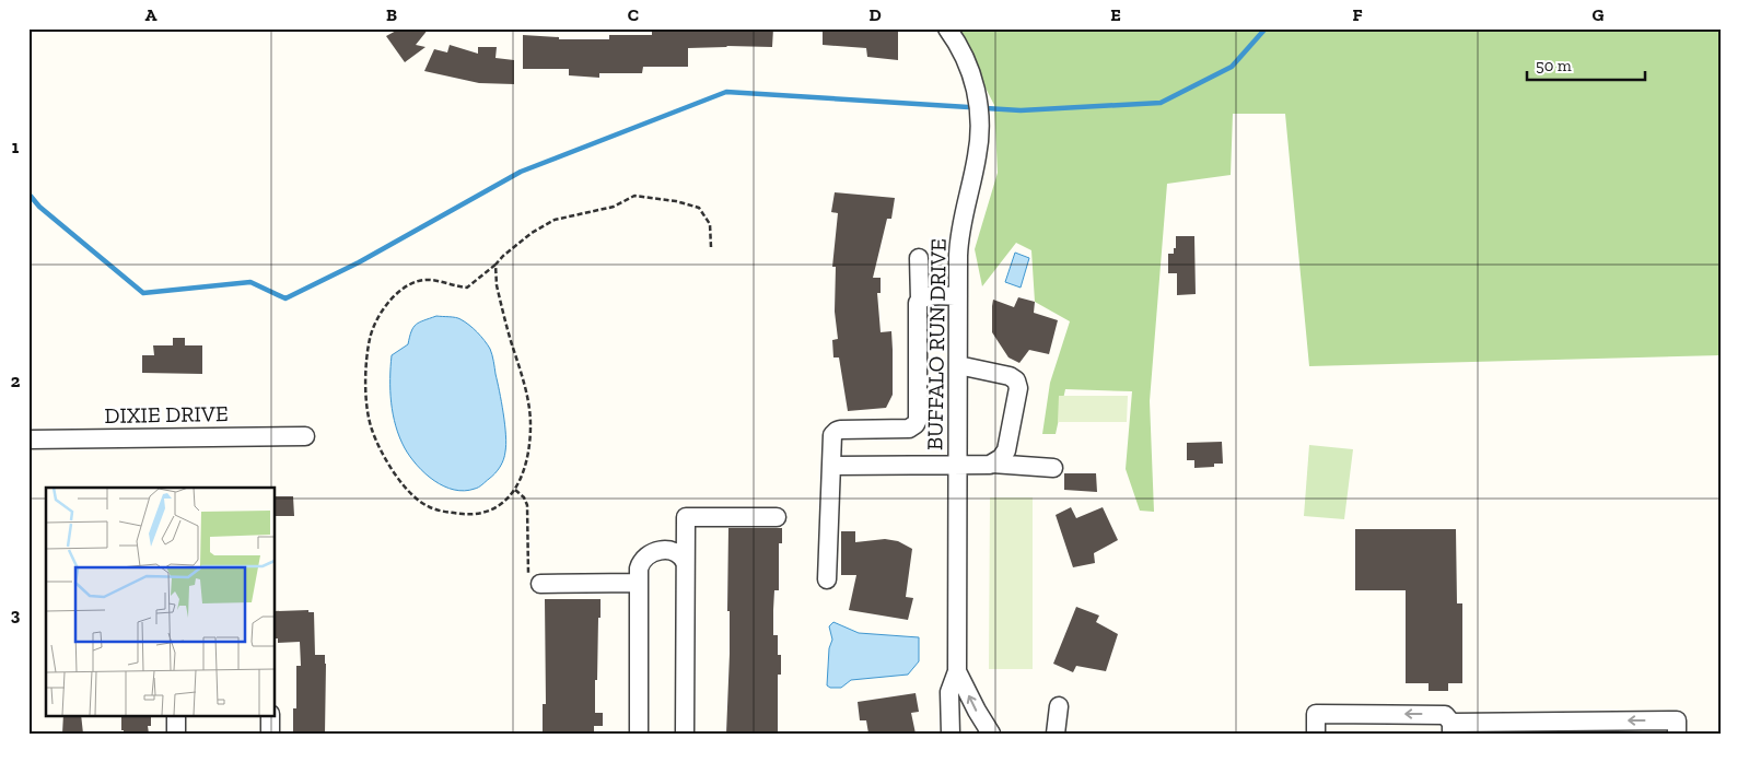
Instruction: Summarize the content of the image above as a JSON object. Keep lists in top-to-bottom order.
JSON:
{
  "streets": {
    "street": ["BUFFALO RUN DRIVE", "DIXIE DRIVE"]
  },
  "scale_bar": "50 m",
  "grid": {
    "columns": [
      "A",
      "B",
      "C",
      "D",
      "E",
      "F",
      "G"
    ],
    "rows": ["1", "2", "3"]
  }
}
